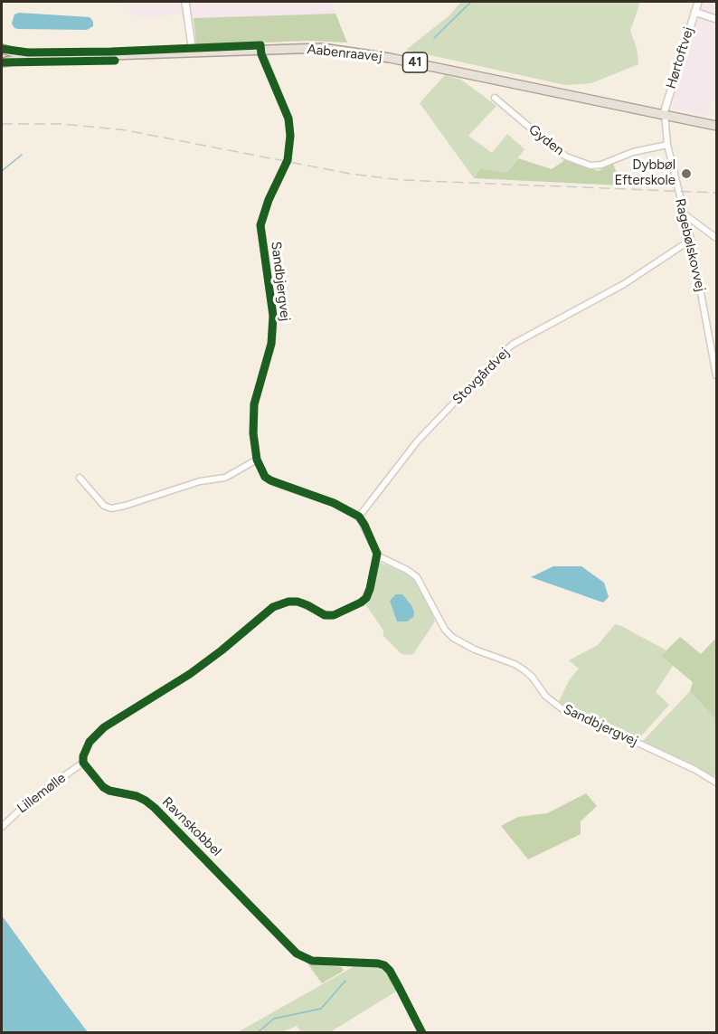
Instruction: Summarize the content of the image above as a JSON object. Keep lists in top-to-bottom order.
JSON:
{
  "streets": {
    "main road": ["Aabenraavej", "41"],
    "street": [
      "Hørtoftvej",
      "Gyden",
      "Ragebølskovvej",
      "Sandbjergvej",
      "Stovgårdvej",
      "Lillemølle",
      "Ravnskobbel"
    ]
  },
  "crossings": [
    ["Aabenraavej", "Hørtoftvej"],
    ["Aabenraavej", "41"],
    ["Aabenraavej", "Ragebølskovvej"],
    ["Aabenraavej", "Sandbjergvej"],
    ["Hørtoftvej", "Ragebølskovvej"],
    ["Gyden", "Ragebølskovvej"],
    ["Ragebølskovvej", "Stovgårdvej"],
    ["Sandbjergvej", "Stovgårdvej"],
    ["Lillemølle", "Ravnskobbel"]
  ],
  "places": ["Dybbøl Efterskole"]
}
